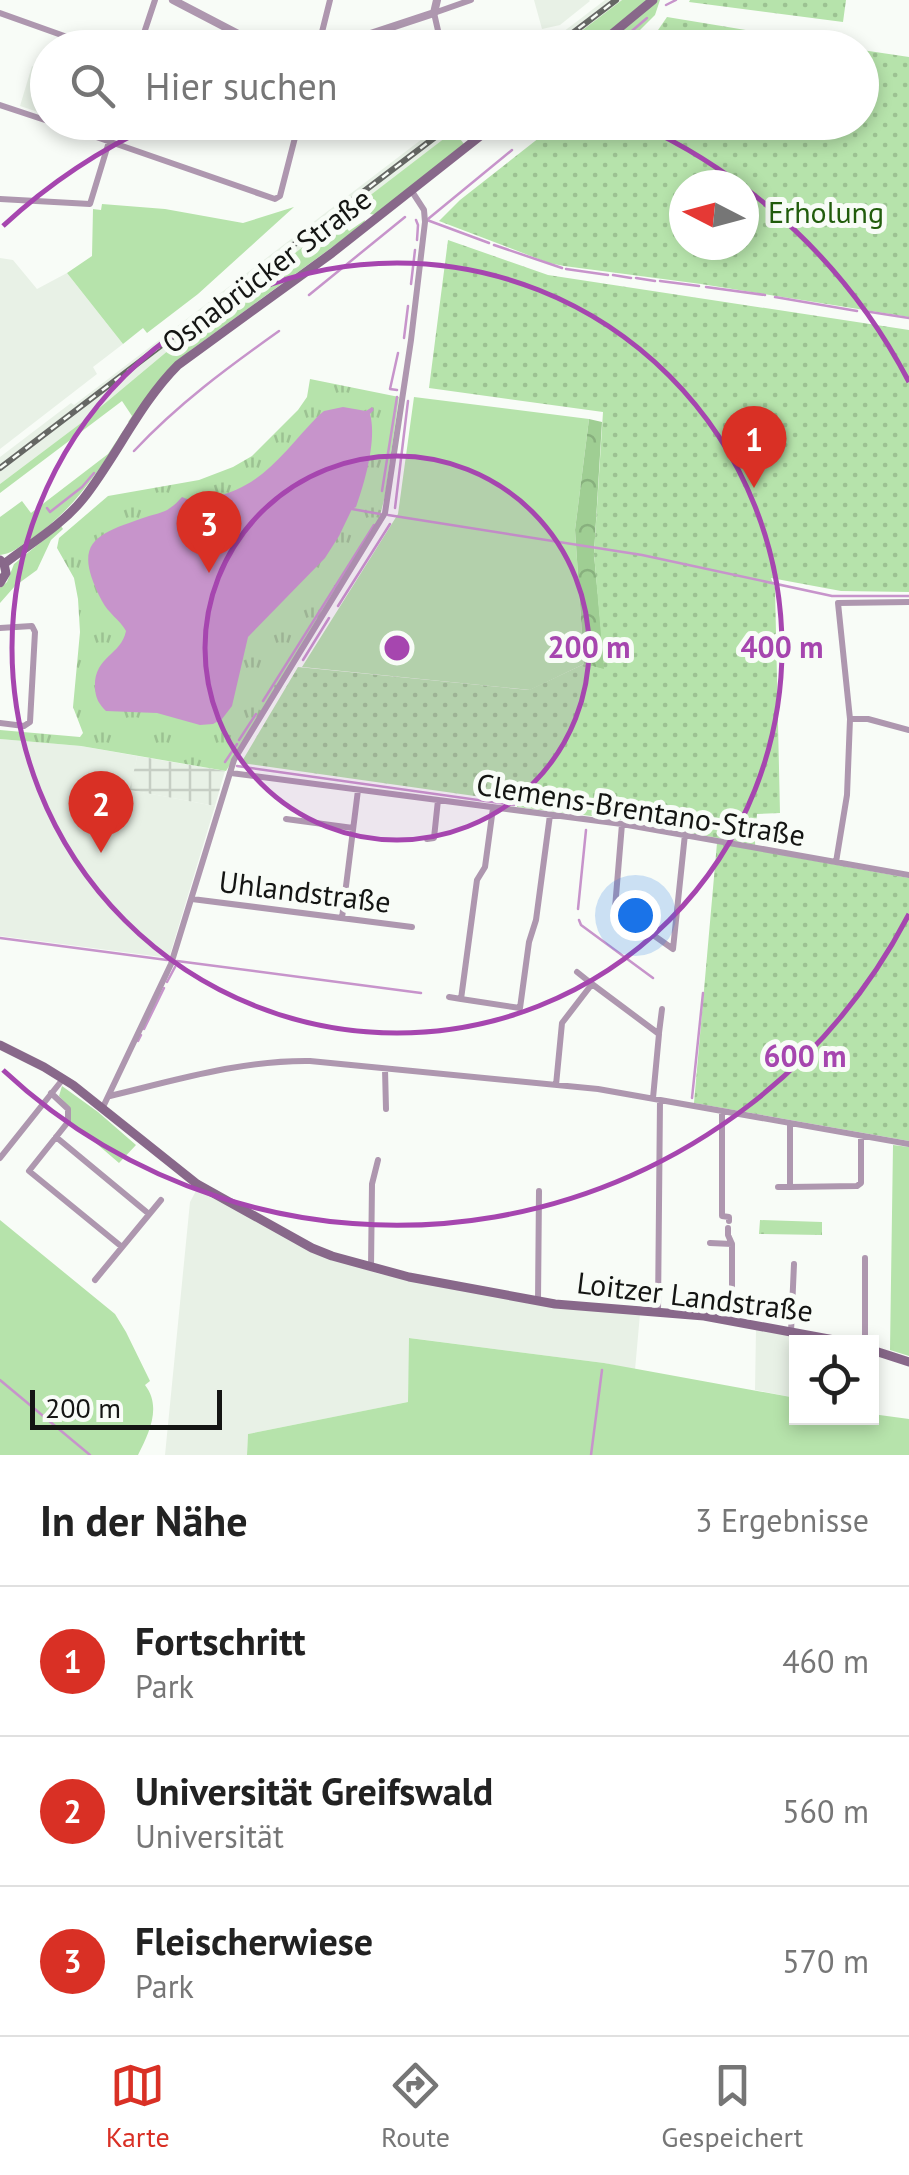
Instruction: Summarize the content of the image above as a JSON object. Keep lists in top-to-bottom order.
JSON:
{
  "streets": {
    "main road": ["Osnabrücker Straße", "Loitzer Landstraße"],
    "street": ["Clemens-Brentano-Straße", "Uhlandstraße"]
  },
  "parks": ["Erholung"],
  "scale_bar": "200 m",
  "north": "left",
  "page": {
    "search": "Hier suchen",
    "pins": ["1", "3", "2"],
    "scale": "200 m",
    "heading": ["In der Nähe", "3 Ergebnisse"],
    "list": [
      {
        "mark": "1",
        "name": "Fortschritt",
        "note": "Park",
        "value": "460 m"
      },
      {
        "mark": "2",
        "name": "Universität Greifswald",
        "note": "Universität",
        "value": "560 m"
      },
      {
        "mark": "3",
        "name": "Fleischerwiese",
        "note": "Park",
        "value": "570 m"
      }
    ],
    "nav": ["Karte", "Route", "Gespeichert"]
  },
  "rings": ["200 m", "400 m", "600 m"]
}
